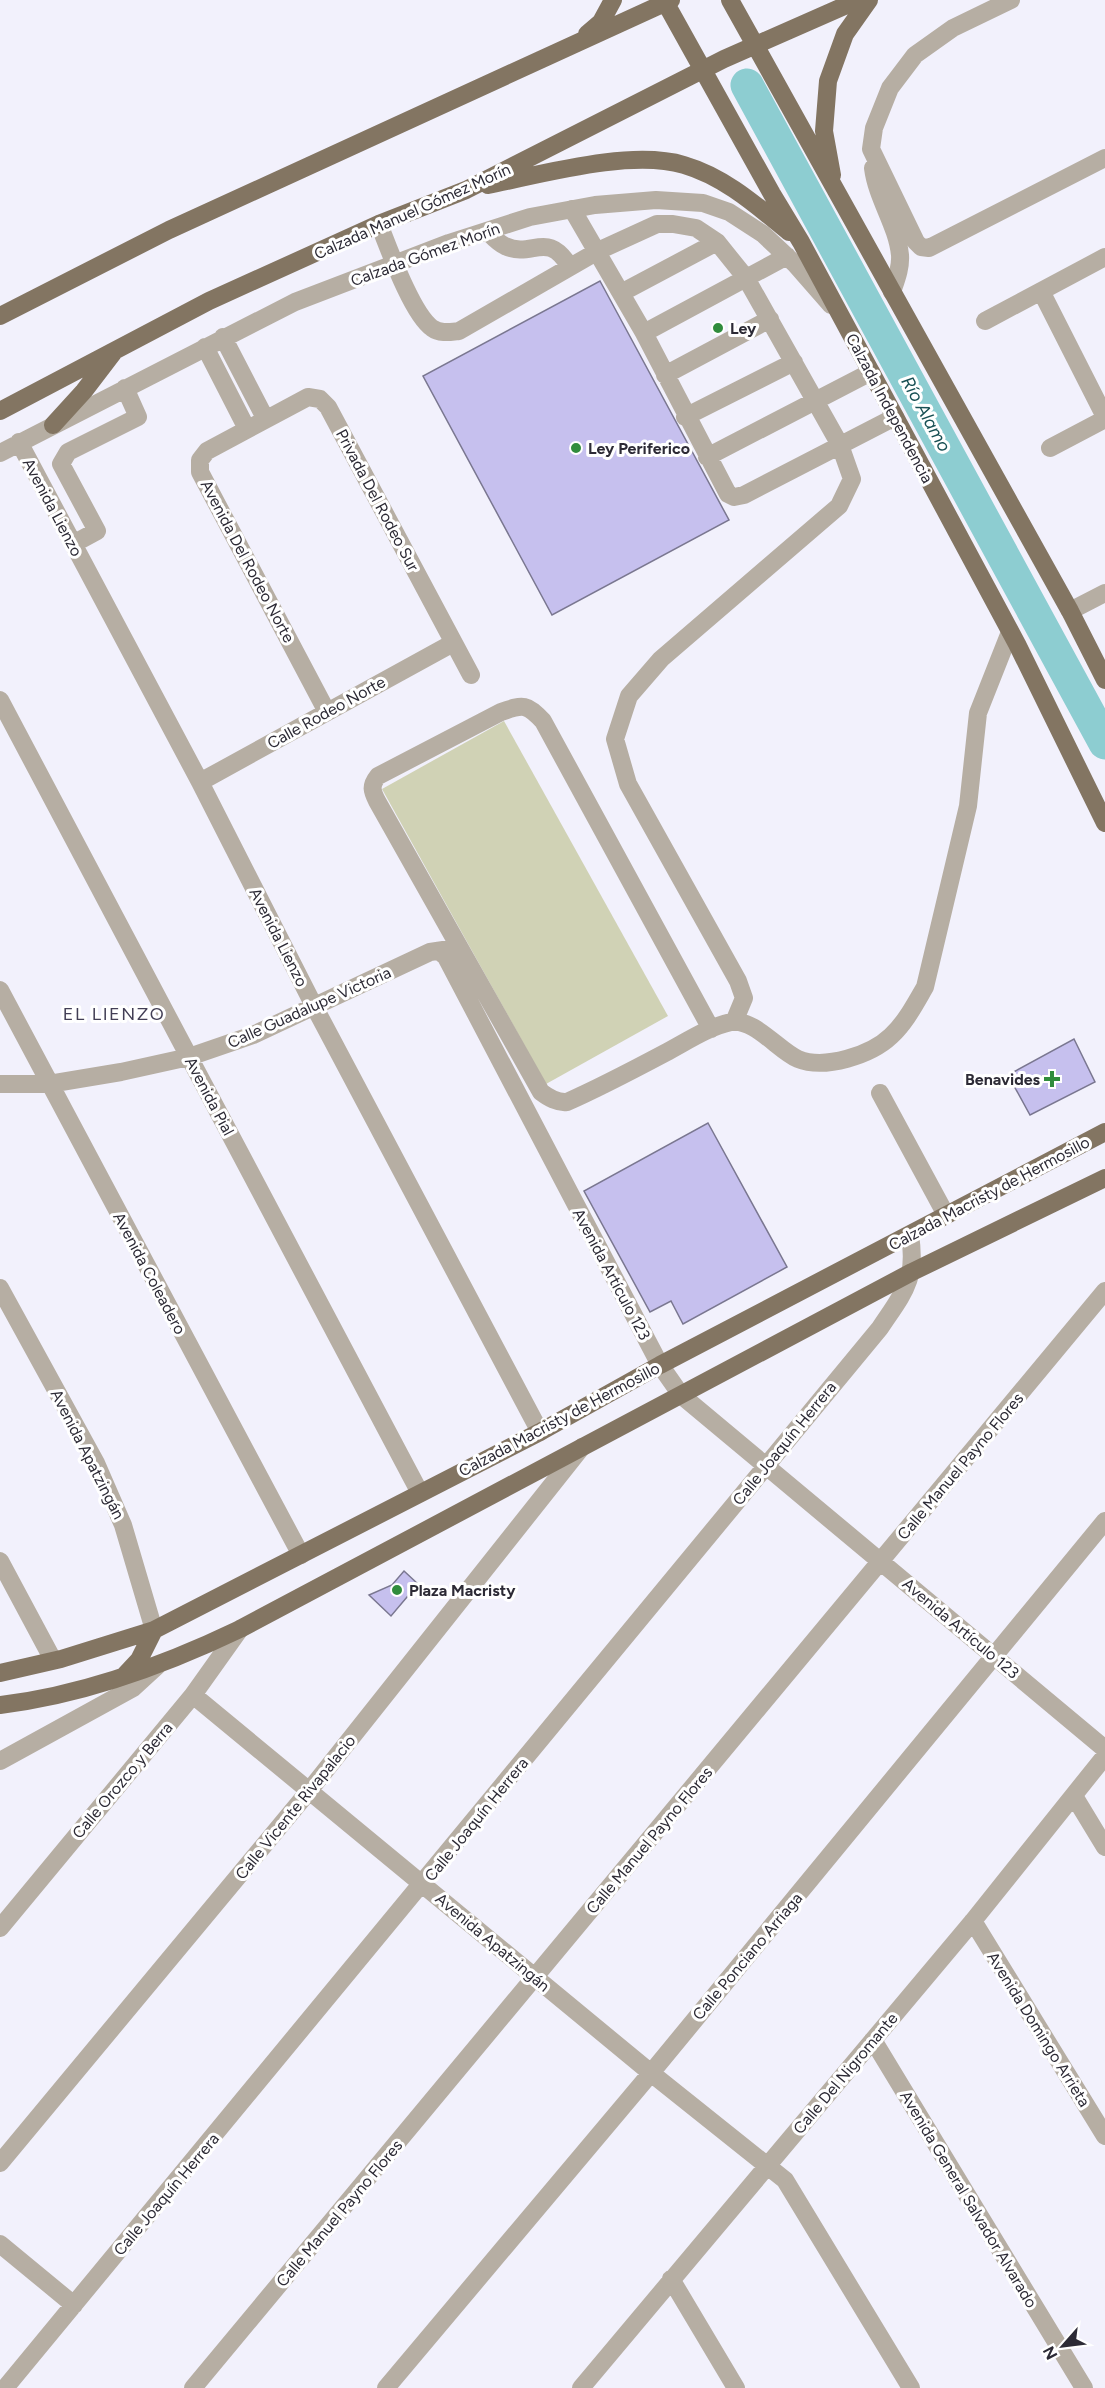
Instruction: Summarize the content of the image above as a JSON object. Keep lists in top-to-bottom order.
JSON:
{
  "streets": {
    "main road": ["Calzada Manuel Gómez Morín", "Calzada Independencia", "Calzada Macristy de Hermosillo"],
    "street": [
      "Calzada Gómez Morín",
      "Privada Del Rodeo Sur",
      "Avenida Lienzo",
      "Avenida Del Rodeo Norte",
      "Calle Rodeo Norte",
      "Calle Guadalupe Victoria",
      "Avenida Pial",
      "Avenida Coleadero",
      "Avenida Artículo 123",
      "Calle Joaquín Herrera",
      "Avenida Apatzingán",
      "Calle Manuel Payno Flores",
      "Calle Orozco y Berra",
      "Calle Vicente Rivapalacio",
      "Calle Ponciano Arriaga",
      "Avenida Domingo Arrieta",
      "Calle Del Nigromante",
      "Avenida General Salvador Alvarado"
    ]
  },
  "crossings": [
    ["Calzada Manuel Gómez Morín", "Calzada Independencia"],
    ["Calzada Gómez Morín", "Calzada Independencia"],
    ["Calzada Gómez Morín", "Avenida Lienzo"],
    ["Privada Del Rodeo Sur", "Avenida Del Rodeo Norte"],
    ["Privada Del Rodeo Sur", "Calle Rodeo Norte"],
    ["Avenida Lienzo", "Calle Rodeo Norte"],
    ["Avenida Lienzo", "Calle Guadalupe Victoria"],
    ["Avenida Lienzo", "Calzada Macristy de Hermosillo"],
    ["Avenida Del Rodeo Norte", "Calle Rodeo Norte"],
    ["Calle Guadalupe Victoria", "Avenida Pial"],
    ["Calle Guadalupe Victoria", "Avenida Coleadero"],
    ["Calle Guadalupe Victoria", "Avenida Artículo 123"],
    ["Avenida Pial", "Calzada Macristy de Hermosillo"],
    ["Calzada Macristy de Hermosillo", "Avenida Coleadero"],
    ["Calzada Macristy de Hermosillo", "Avenida Artículo 123"],
    ["Calzada Macristy de Hermosillo", "Calle Joaquín Herrera"],
    ["Calzada Macristy de Hermosillo", "Avenida Apatzingán"],
    ["Calzada Macristy de Hermosillo", "Calle Orozco y Berra"],
    ["Calzada Macristy de Hermosillo", "Calle Vicente Rivapalacio"],
    ["Avenida Artículo 123", "Calle Joaquín Herrera"],
    ["Avenida Artículo 123", "Calle Manuel Payno Flores"],
    ["Avenida Artículo 123", "Calle Ponciano Arriaga"],
    ["Calle Joaquín Herrera", "Avenida Apatzingán"],
    ["Avenida Apatzingán", "Calle Manuel Payno Flores"],
    ["Avenida Apatzingán", "Calle Orozco y Berra"],
    ["Avenida Apatzingán", "Calle Vicente Rivapalacio"],
    ["Avenida Apatzingán", "Calle Ponciano Arriaga"],
    ["Avenida Apatzingán", "Calle Del Nigromante"],
    ["Avenida Domingo Arrieta", "Calle Del Nigromante"],
    ["Calle Del Nigromante", "Avenida General Salvador Alvarado"]
  ],
  "districts": ["EL LIENZO"],
  "water": ["Río Alamo"],
  "places": {
    "other": ["Ley", "Ley Periferico", "Plaza Macristy"],
    "health": ["Benavides"]
  },
  "north": "bottom left"
}
